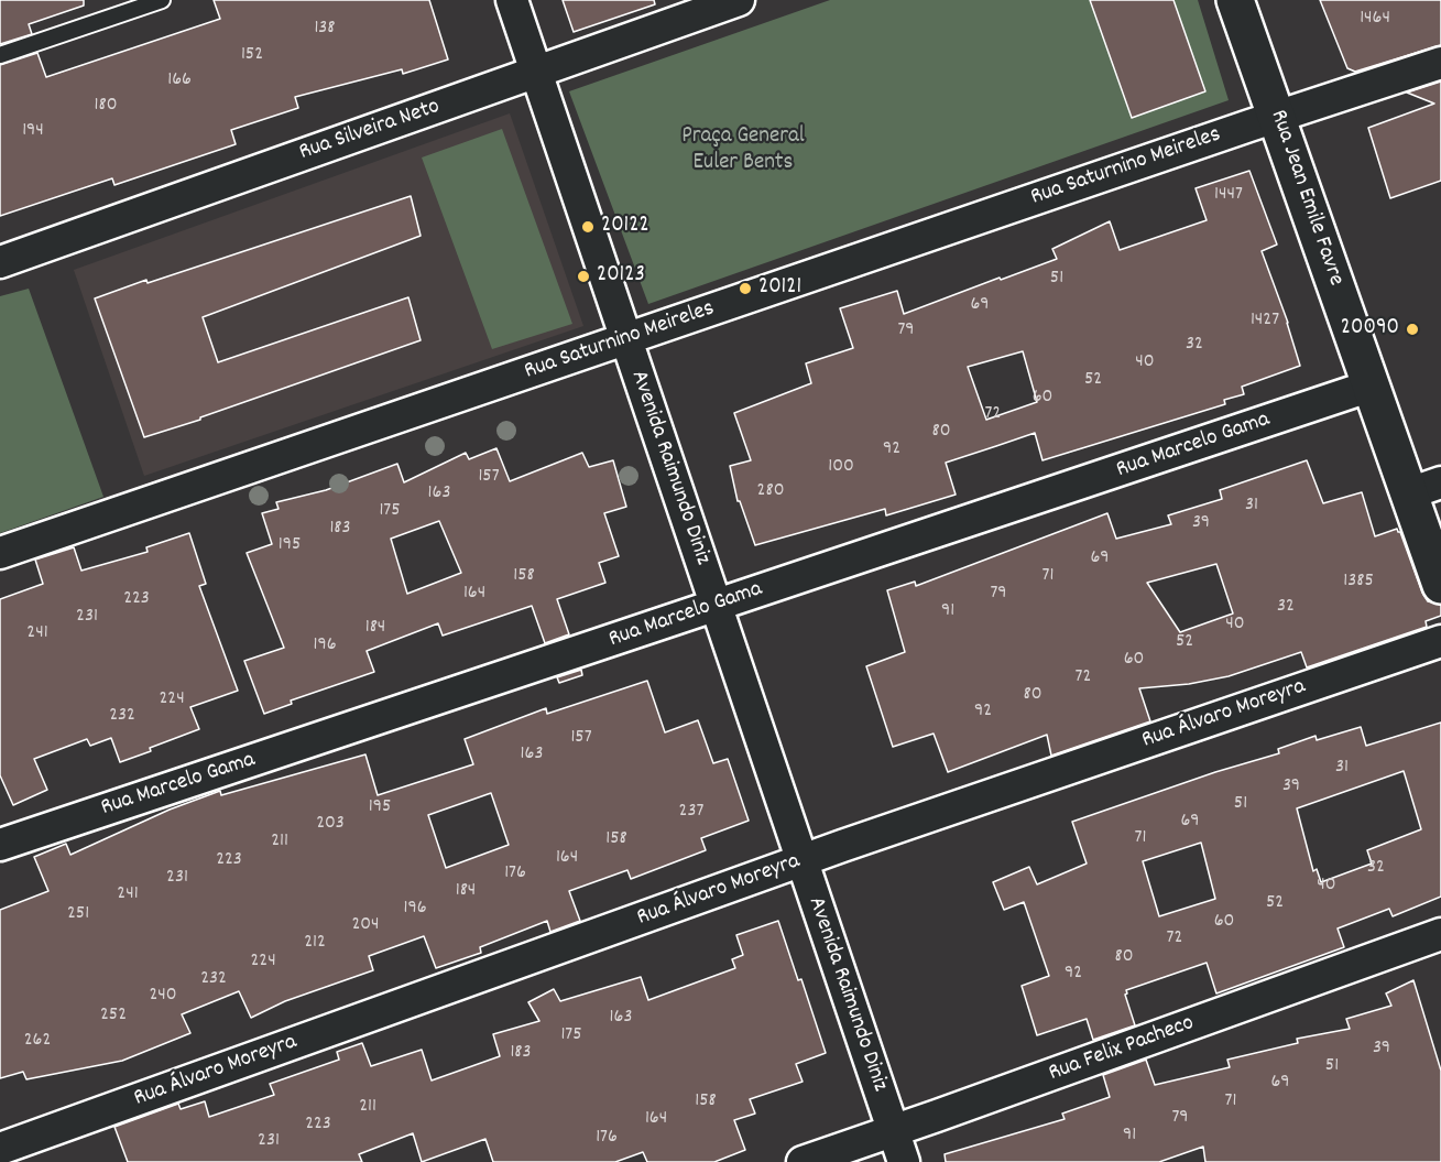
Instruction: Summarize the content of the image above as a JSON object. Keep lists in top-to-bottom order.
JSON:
{
  "streets": {
    "main road": ["Rua Jean Emile Favre"],
    "street": [
      "Rua Silveira Neto",
      "Rua Saturnino Meireles",
      "Rua Marcelo Gama",
      "Avenida Raimundo Diniz",
      "Rua Álvaro Moreyra",
      "Rua Felix Pacheco"
    ]
  },
  "crossings": [
    ["Rua Silveira Neto", "Avenida Raimundo Diniz"],
    ["Rua Saturnino Meireles", "Rua Jean Emile Favre"],
    ["Rua Saturnino Meireles", "Avenida Raimundo Diniz"],
    ["Rua Jean Emile Favre", "Rua Marcelo Gama"],
    ["Rua Marcelo Gama", "Avenida Raimundo Diniz"],
    ["Avenida Raimundo Diniz", "Rua Álvaro Moreyra"],
    ["Avenida Raimundo Diniz", "Rua Felix Pacheco"]
  ],
  "parks": ["Praça General Euler Bents"],
  "places": [
    "20122",
    "20123",
    "20121",
    "20090"
  ],
  "house_numbers": [
    "1464",
    "138",
    "152",
    "166",
    "180",
    "194",
    "1447",
    "51",
    "69",
    "1427",
    "79",
    "32",
    "40",
    "52",
    "60",
    "72",
    "80",
    "92",
    "100",
    "157",
    "280",
    "163",
    "31",
    "175",
    "39",
    "183",
    "195",
    "69",
    "158",
    "71",
    "1385",
    "164",
    "79",
    "223",
    "32",
    "91",
    "231",
    "40",
    "184",
    "241",
    "52",
    "196",
    "60",
    "72",
    "80",
    "224",
    "92",
    "232",
    "157",
    "163",
    "31",
    "39",
    "51",
    "195",
    "237",
    "69",
    "203",
    "71",
    "158",
    "211",
    "164",
    "223",
    "32",
    "176",
    "231",
    "40",
    "184",
    "241",
    "52",
    "196",
    "251",
    "60",
    "204",
    "72",
    "212",
    "80",
    "224",
    "92",
    "232",
    "240",
    "252",
    "163",
    "175",
    "262",
    "39",
    "183",
    "51",
    "69",
    "158",
    "71",
    "211",
    "79",
    "164",
    "223",
    "91",
    "176",
    "231"
  ]
}
